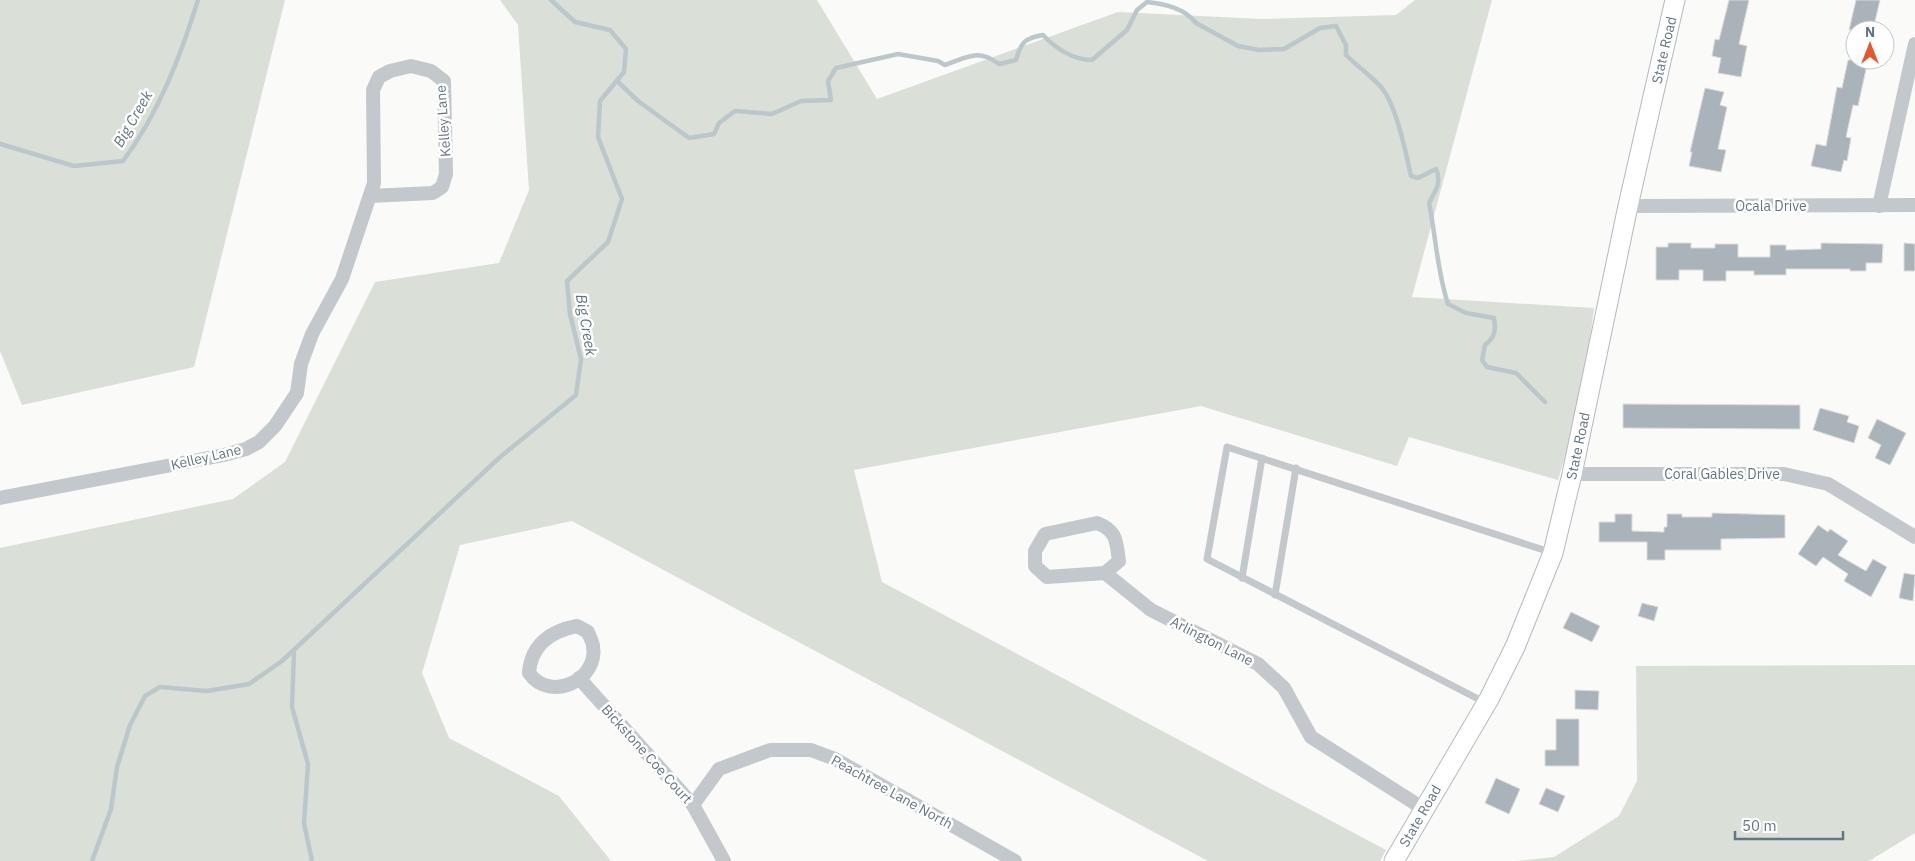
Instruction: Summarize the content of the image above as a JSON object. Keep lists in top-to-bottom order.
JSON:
{
  "streets": {
    "main road": ["State Road"],
    "street": [
      "Kelley Lane",
      "Ocala Drive",
      "Coral Gables Drive",
      "Arlington Lane",
      "Bickstone Coe Court",
      "Peachtree Lane North"
    ]
  },
  "crossings": [
    ["State Road", "Ocala Drive"],
    ["State Road", "Coral Gables Drive"],
    ["State Road", "Arlington Lane"],
    ["Bickstone Coe Court", "Peachtree Lane North"]
  ],
  "water": ["Big Creek"],
  "scale_bar": "50 m",
  "north": "top"
}
